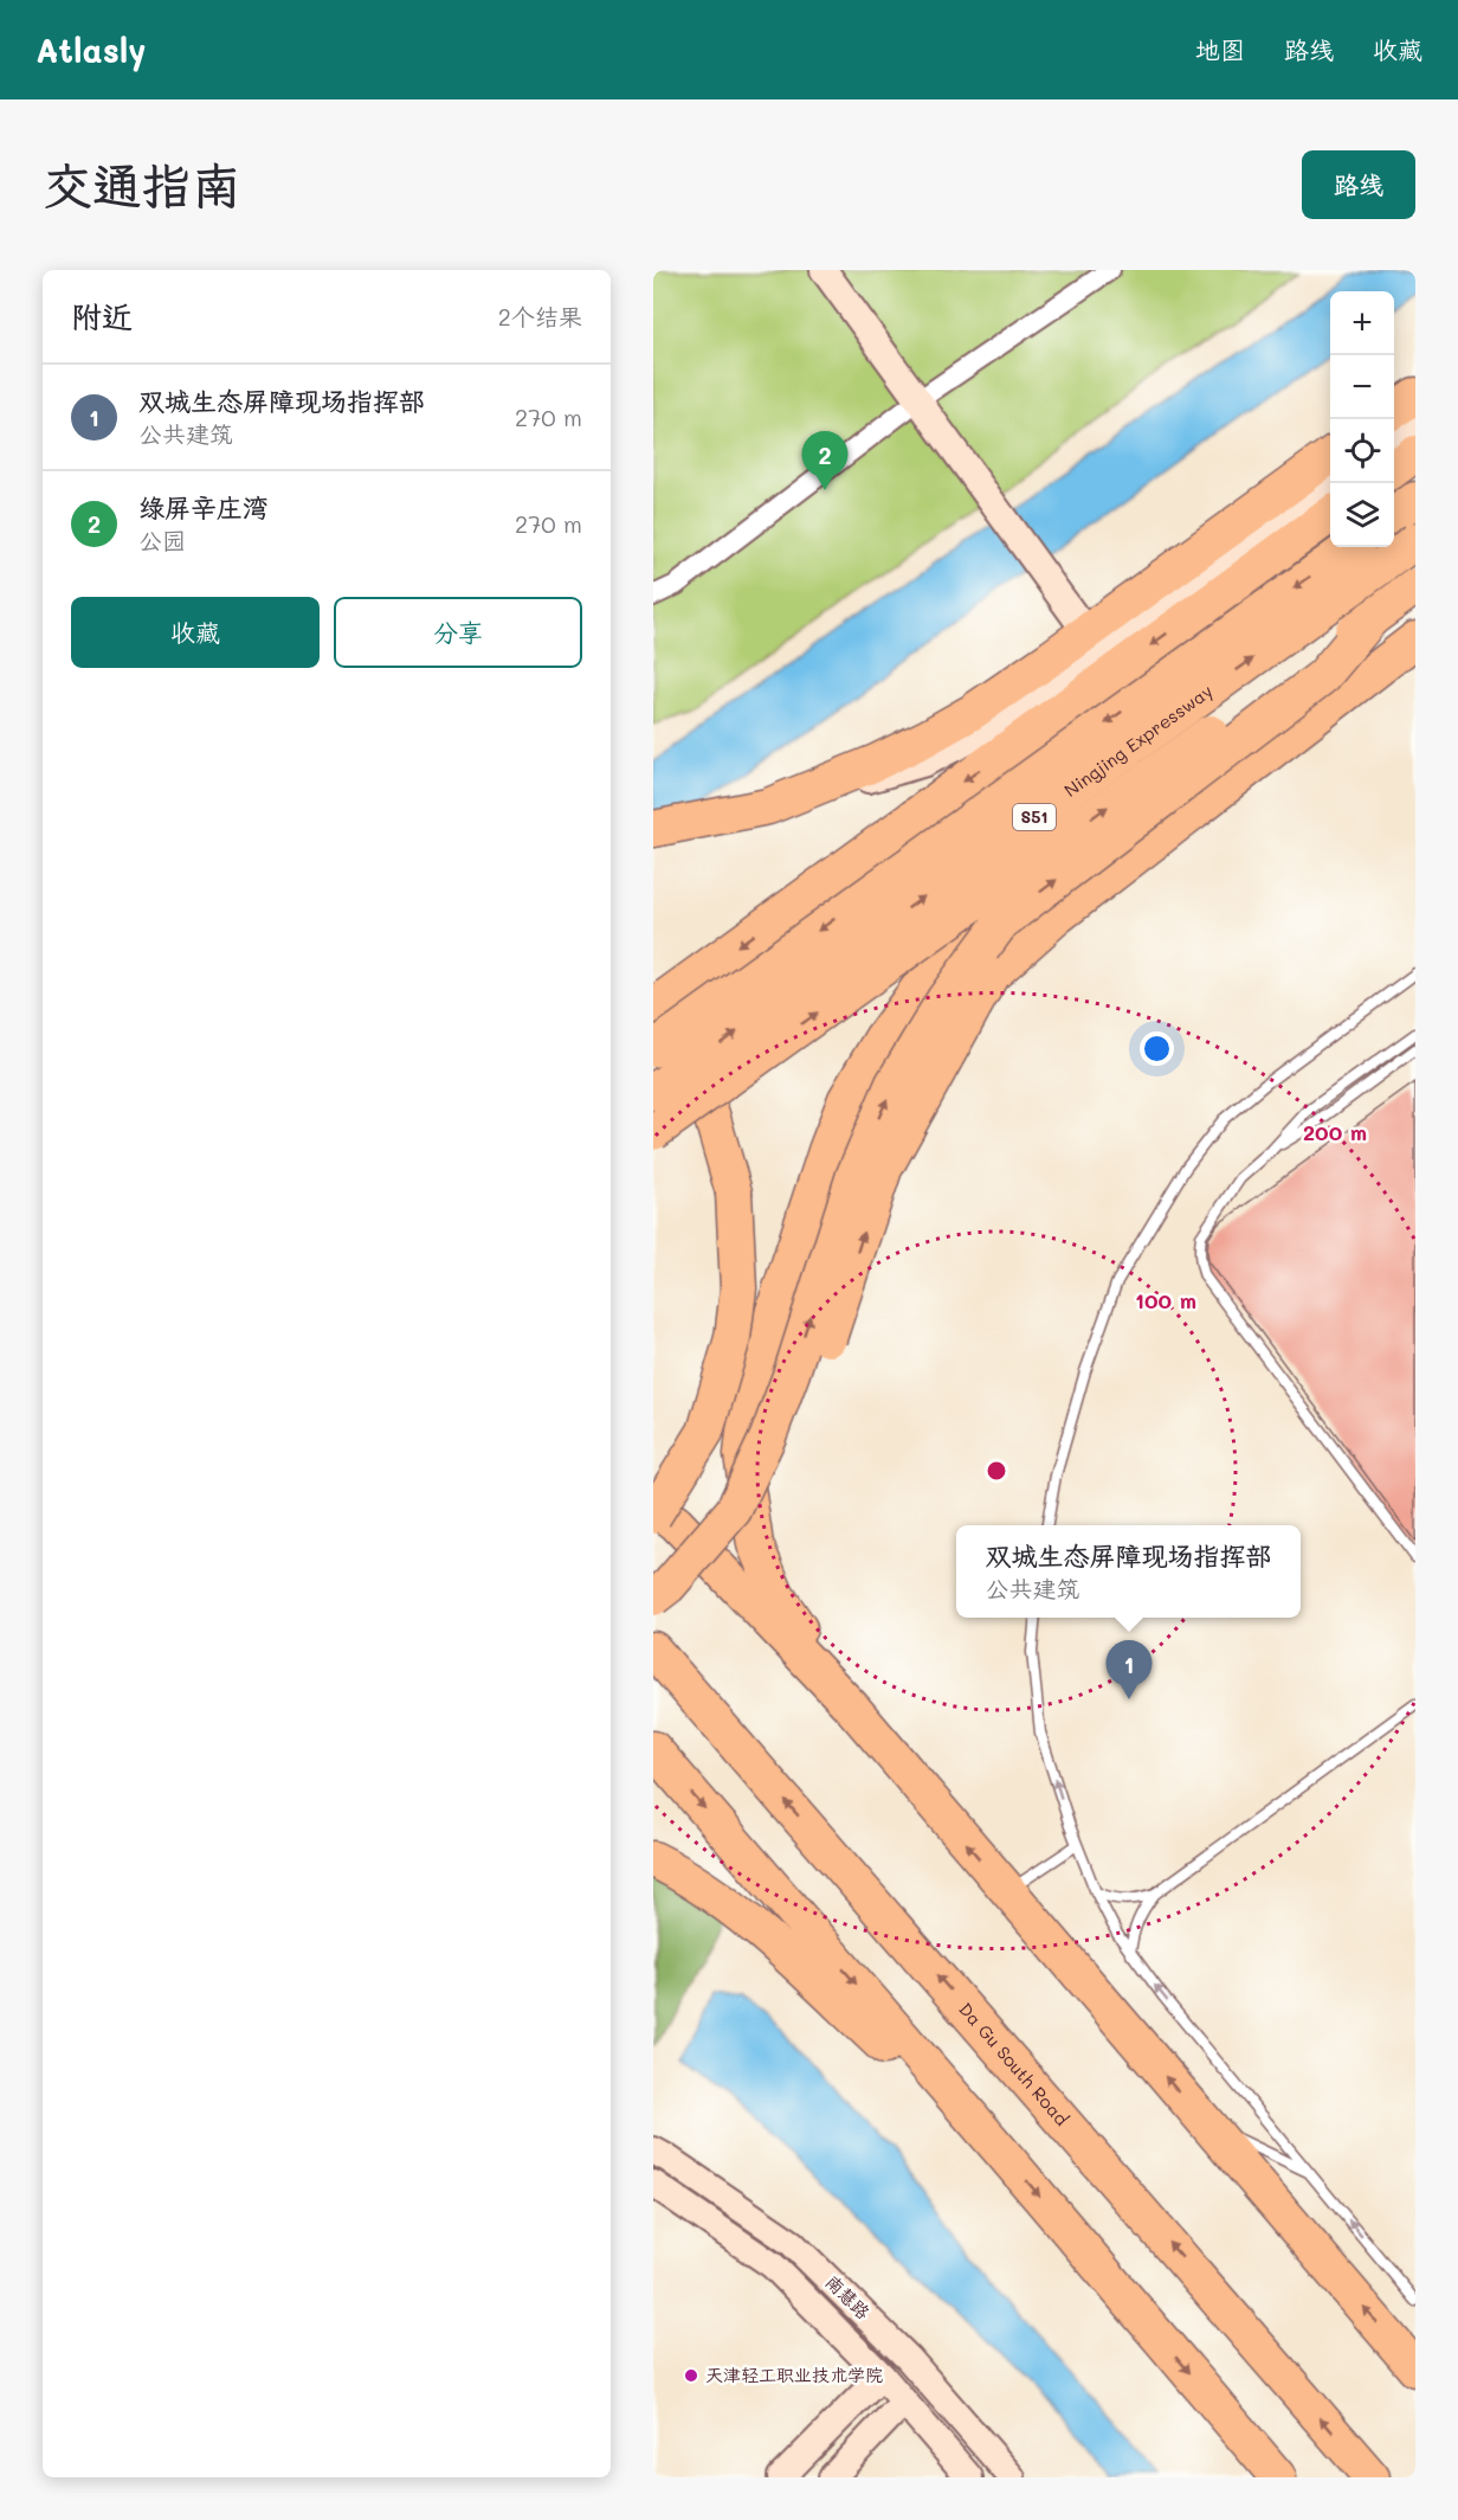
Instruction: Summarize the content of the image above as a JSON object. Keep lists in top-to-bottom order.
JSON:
{
  "streets": {
    "highway": ["Ningjing Expressway", "S51", "Da Gu South Road"],
    "street": ["南慧路"]
  },
  "places": ["天津轻工职业技术学院"],
  "page": {
    "header": "Atlasly",
    "nav": ["地图", "路线", "收藏"],
    "buttons": [
      "路线",
      ["收藏", "分享"]
    ],
    "title": "交通指南",
    "heading": ["附近", "2个结果"],
    "map_buttons": ["+", "−"],
    "list": [
      {
        "mark": "1",
        "name": "双城生态屏障现场指挥部",
        "note": "公共建筑",
        "value": "270 m"
      },
      {
        "mark": "2",
        "name": "绿屏辛庄湾",
        "note": "公园",
        "value": "270 m"
      }
    ],
    "pins": ["2", "1"],
    "popup": ["双城生态屏障现场指挥部", "公共建筑"]
  },
  "rings": ["200 m", "100 m"]
}
